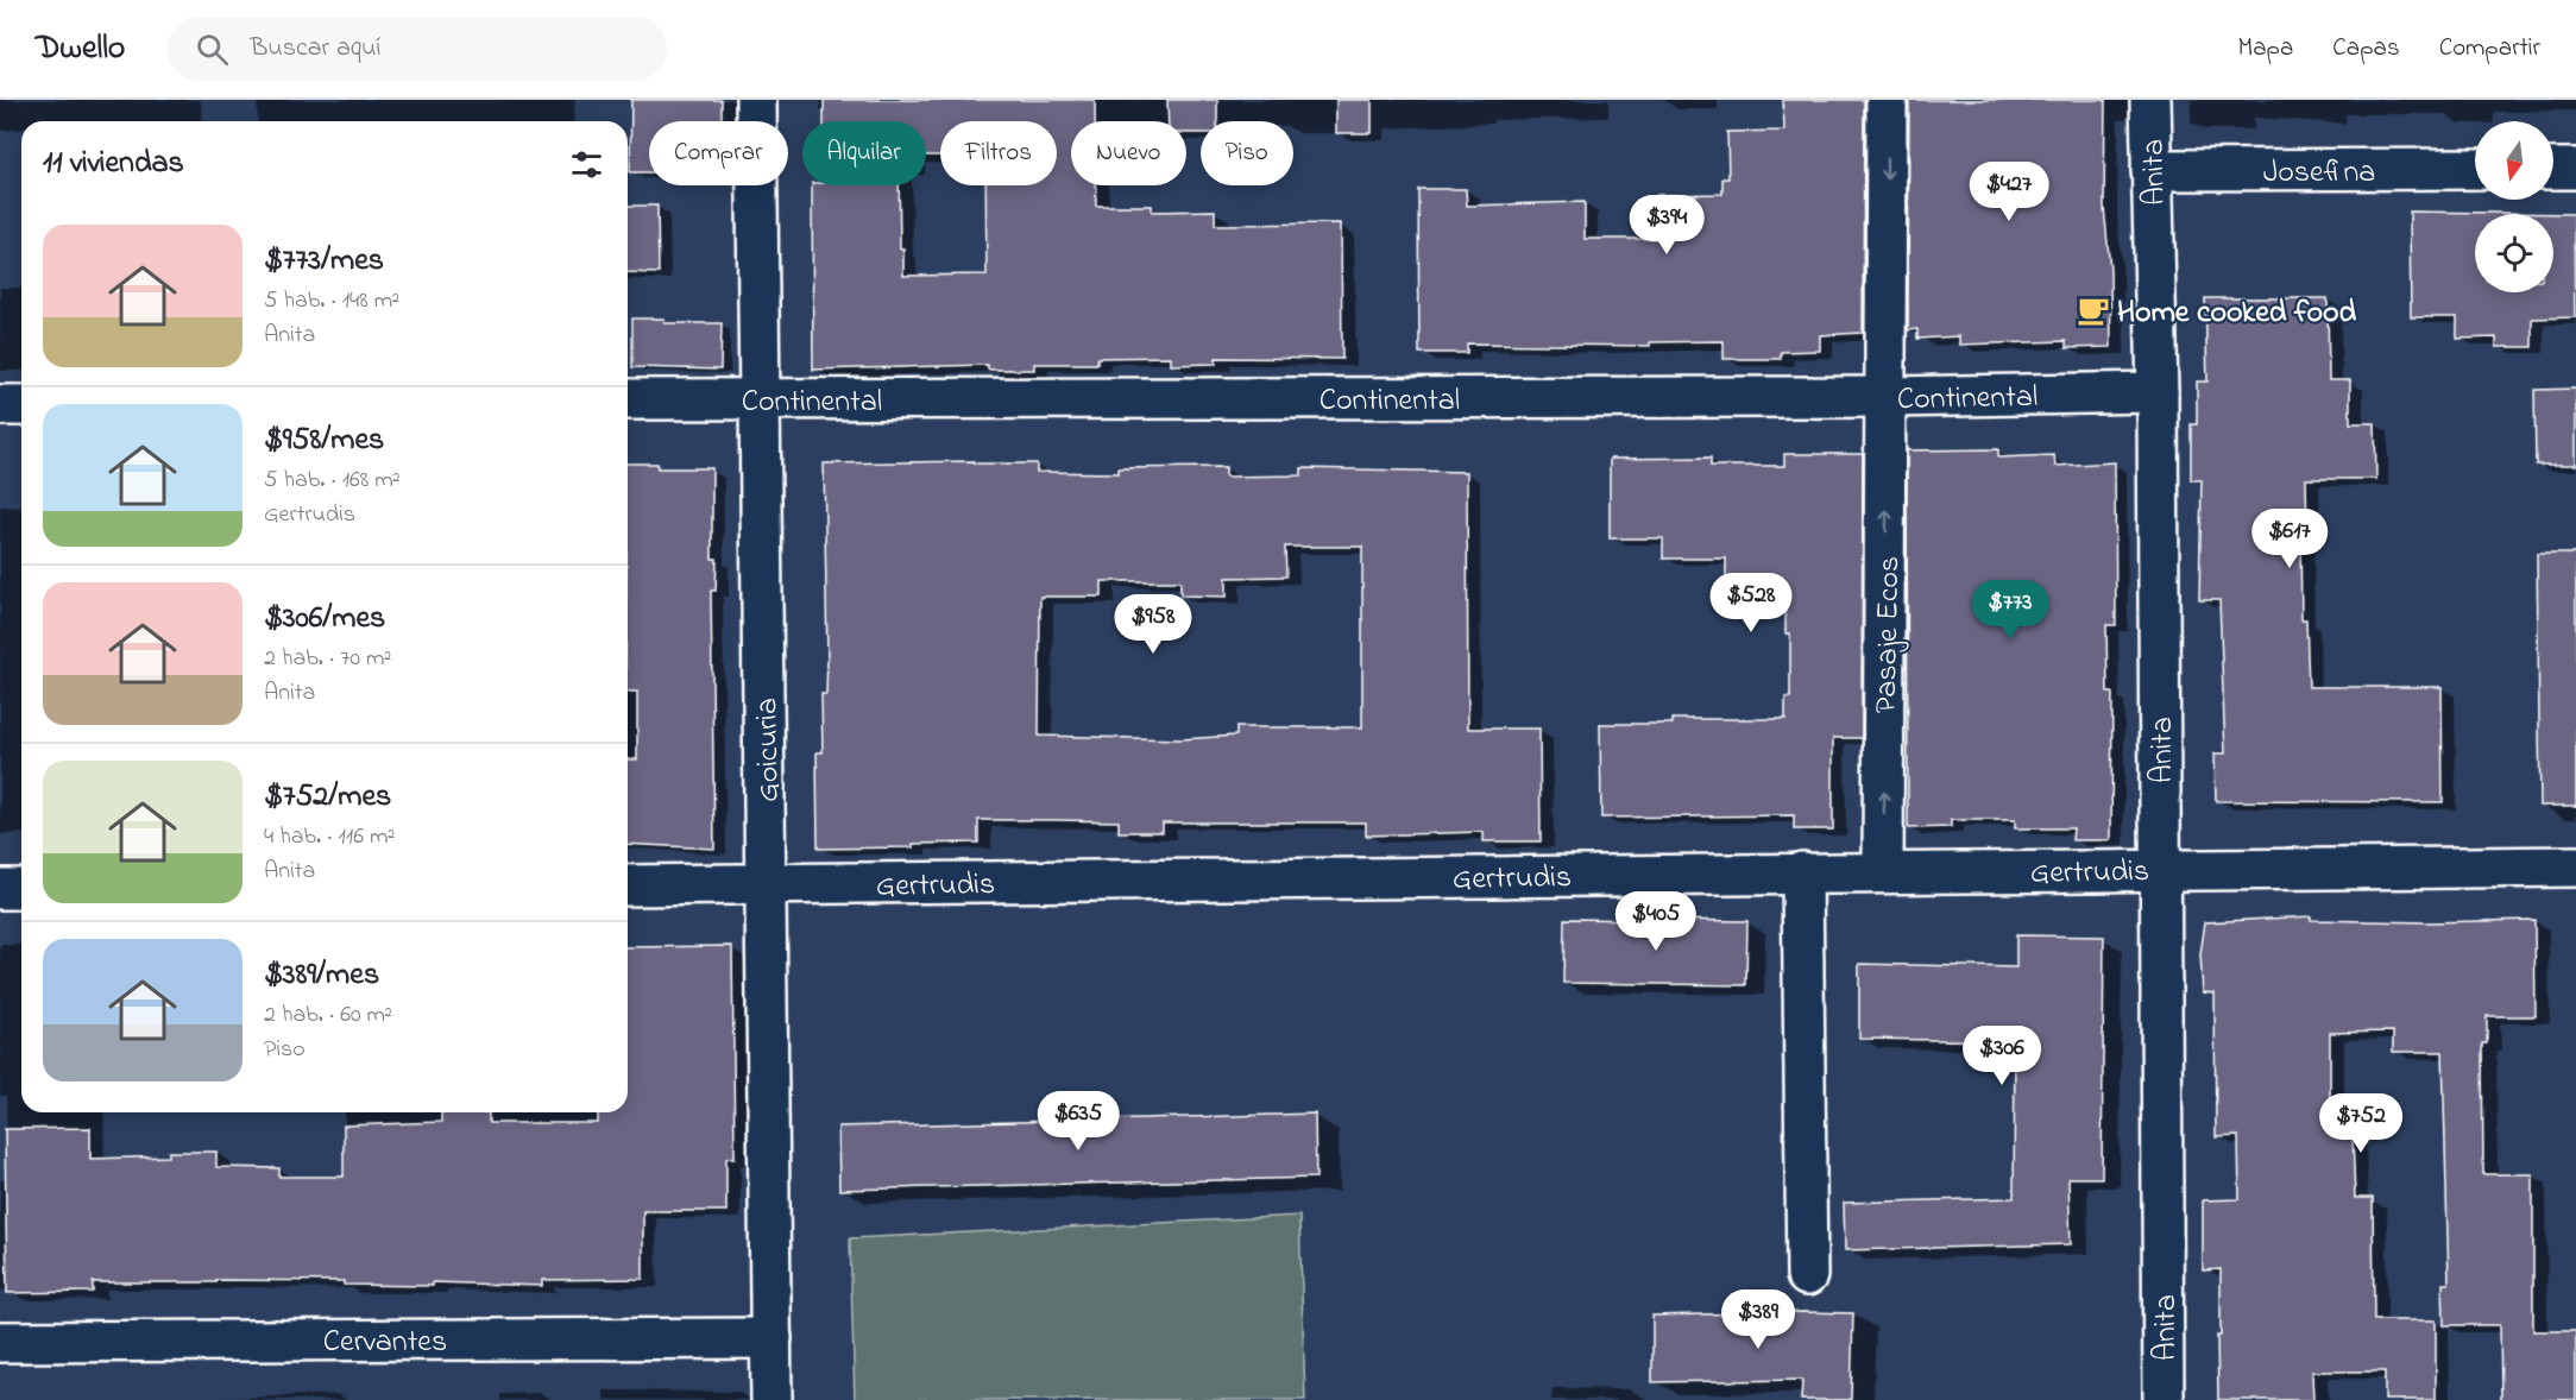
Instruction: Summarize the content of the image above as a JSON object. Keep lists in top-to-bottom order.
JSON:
{
  "streets": {
    "street": [
      "Josefina",
      "Anita",
      "Continental",
      "Pasaje Ecos",
      "Goicuria",
      "Gertrudis",
      "Cervantes"
    ]
  },
  "crossings": [
    ["Josefina", "Anita"],
    ["Anita", "Continental"],
    ["Anita", "Gertrudis"],
    ["Continental", "Pasaje Ecos"],
    ["Continental", "Goicuria"],
    ["Pasaje Ecos", "Gertrudis"],
    ["Goicuria", "Gertrudis"],
    ["Goicuria", "Cervantes"]
  ],
  "places": {
    "cafe": ["Home cooked food"]
  },
  "north": "bottom",
  "page": {
    "header": "Dwello",
    "search": "Buscar aquí",
    "nav": ["Mapa", "Capas", "Compartir"],
    "chip": [
      "Comprar",
      "Alquilar",
      "Filtros",
      "Nuevo",
      "Piso"
    ],
    "heading": "11 viviendas",
    "price": [
      "$427",
      "$394",
      "$617",
      "$528",
      "$773",
      "$958",
      "$405",
      "$306",
      "$635",
      "$752",
      "$389"
    ],
    "list": [
      {
        "name": "$773/mes",
        "note": "5 hab. · 148 m² · Anita"
      },
      {
        "name": "$958/mes",
        "note": "5 hab. · 168 m² · Gertrudis"
      },
      {
        "name": "$306/mes",
        "note": "2 hab. · 70 m² · Anita"
      },
      {
        "name": "$752/mes",
        "note": "4 hab. · 116 m² · Anita"
      },
      {
        "name": "$389/mes",
        "note": "2 hab. · 60 m² · Piso"
      }
    ]
  }
}
